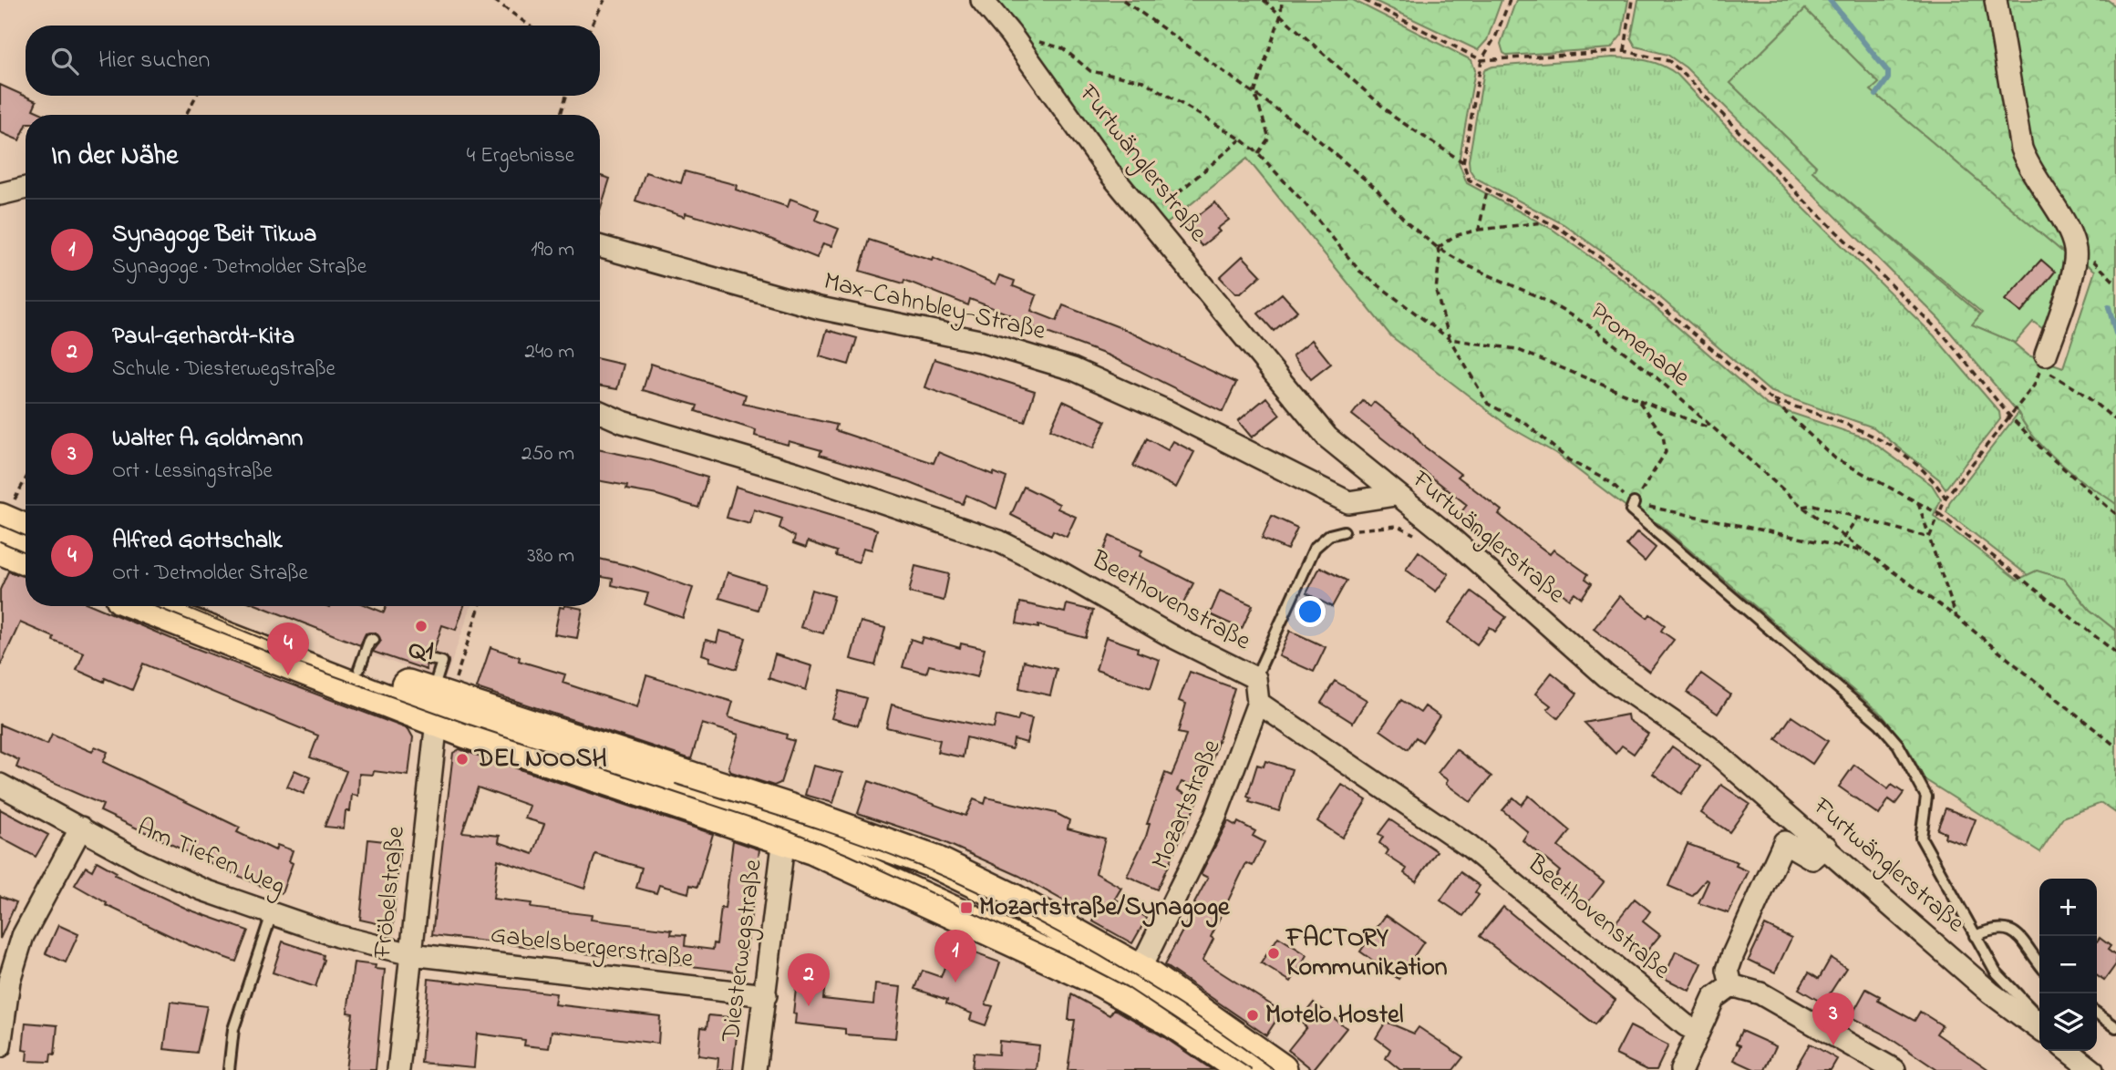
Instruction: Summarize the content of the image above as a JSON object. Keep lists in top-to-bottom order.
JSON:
{
  "streets": {
    "street": [
      "Furtwänglerstraße",
      "Max-Cahnbley-Straße",
      "Beethovenstraße",
      "Mozartstraße",
      "Am Tiefen Weg",
      "Fröbelstraße",
      "Gabelsbergerstraße",
      "Diesterwegstraße"
    ],
    "path": ["Promenade"]
  },
  "crossings": [
    ["Furtwänglerstraße", "Max-Cahnbley-Straße"],
    ["Beethovenstraße", "Mozartstraße"],
    ["Am Tiefen Weg", "Fröbelstraße"],
    ["Am Tiefen Weg", "Gabelsbergerstraße"],
    ["Fröbelstraße", "Gabelsbergerstraße"],
    ["Gabelsbergerstraße", "Diesterwegstraße"]
  ],
  "places": {
    "other": [
      "Q1",
      "DEL NOOSH",
      "FACTORY Kommunikation",
      "Motelo Hostel"
    ],
    "transit": ["Mozartstraße/Synagoge"]
  },
  "page": {
    "search": "Hier suchen",
    "heading": ["In der Nähe", "4 Ergebnisse"],
    "list": [
      {
        "mark": "1",
        "name": "Synagoge Beit Tikwa",
        "note": "Synagoge · Detmolder Straße",
        "value": "190 m"
      },
      {
        "mark": "2",
        "name": "Paul-Gerhardt-Kita",
        "note": "Schule · Diesterwegstraße",
        "value": "240 m"
      },
      {
        "mark": "3",
        "name": "Walter A. Goldmann",
        "note": "Ort · Lessingstraße",
        "value": "250 m"
      },
      {
        "mark": "4",
        "name": "Alfred Gottschalk",
        "note": "Ort · Detmolder Straße",
        "value": "380 m"
      }
    ],
    "pins": [
      "4",
      "1",
      "2",
      "3"
    ],
    "map_buttons": ["+", "−"]
  }
}
